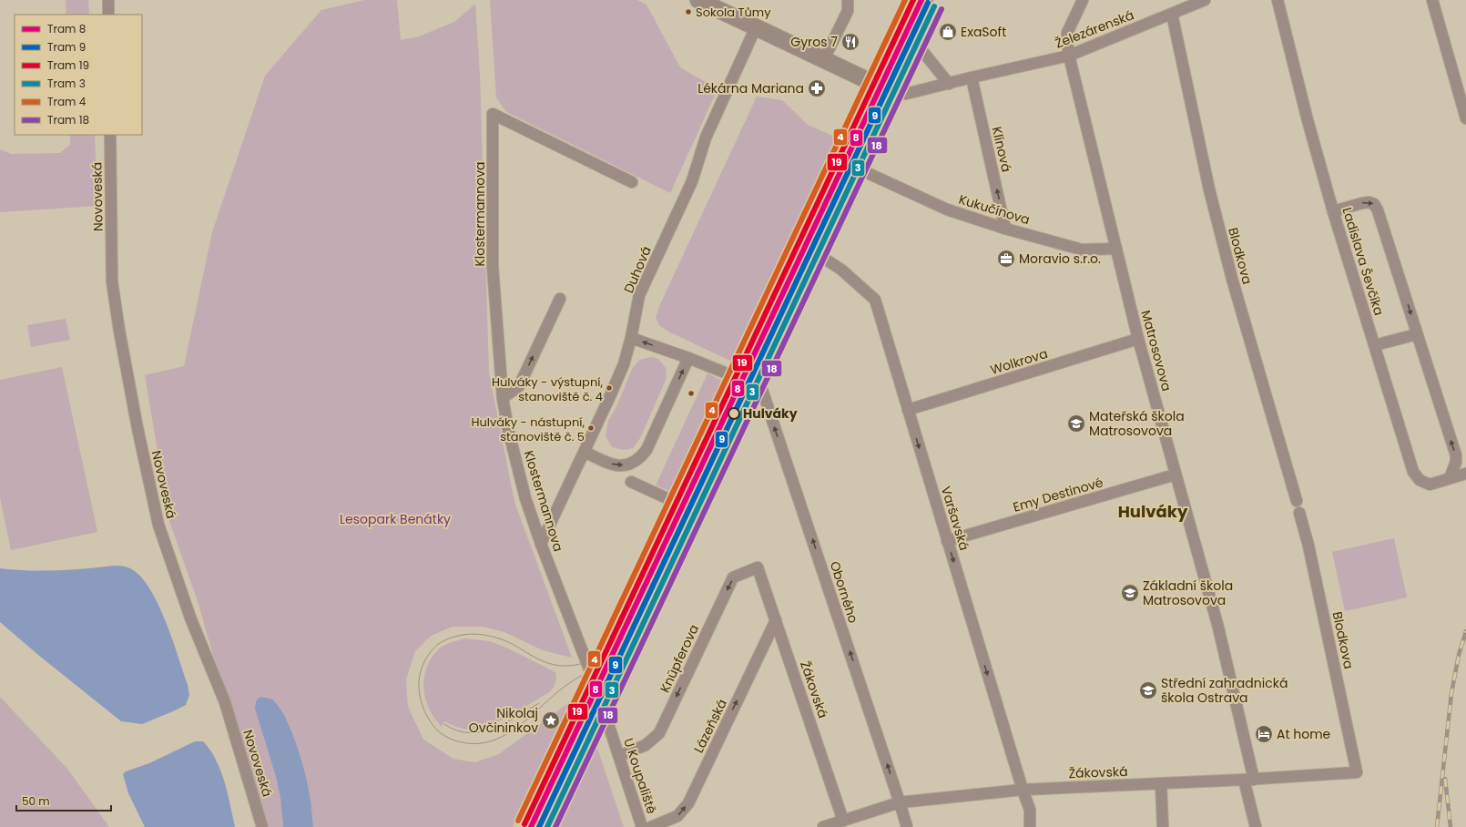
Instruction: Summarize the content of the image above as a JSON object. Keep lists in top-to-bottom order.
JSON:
{
  "streets": {
    "street": [
      "Železárenská",
      "Klínová",
      "Novoveská",
      "Kukučínova",
      "Klostermannova",
      "Blodkova",
      "Ladislava Ševčíka",
      "Duhová",
      "Matrosovova",
      "Wolkrova",
      "Emy Destinové",
      "Varšavská",
      "Oborného",
      "Knüpferova",
      "Žákovská",
      "Lázeňská",
      "U Koupaliště"
    ]
  },
  "crossings": [
    ["Železárenská", "Klínová"],
    ["Železárenská", "Blodkova"],
    ["Železárenská", "Matrosovova"],
    ["Klínová", "Kukučínova"],
    ["Kukučínova", "Matrosovova"],
    ["Klostermannova", "Duhová"],
    ["Klostermannova", "U Koupaliště"],
    ["Blodkova", "Žákovská"],
    ["Matrosovova", "Wolkrova"],
    ["Matrosovova", "Emy Destinové"],
    ["Matrosovova", "Žákovská"],
    ["Wolkrova", "Varšavská"],
    ["Emy Destinové", "Varšavská"],
    ["Varšavská", "Žákovská"],
    ["Oborného", "Žákovská"],
    ["Knüpferova", "Žákovská"],
    ["Knüpferova", "U Koupaliště"],
    ["Žákovská", "Lázeňská"]
  ],
  "one_way": [
    "Klínová",
    "Varšavská",
    "Oborného",
    "Knüpferova",
    "Lázeňská"
  ],
  "districts": ["Hulváky"],
  "parks": ["Lesopark Benátky"],
  "places": {
    "other": [
      "Sokola Tůmy",
      "Hulváky - výstupní, stanoviště č. 4",
      "Hulváky",
      "Hulváky - nástupní, stanoviště č. 5"
    ],
    "shop": ["ExaSoft"],
    "restaurant": ["Gyros 7"],
    "pharmacy": ["Lékárna Mariana"],
    "office": ["Moravio s.r.o."],
    "school or university": ["Mateřská škola Matrosovova", "Základní škola Matrosovova", "Střední zahradnická škola Ostrava"],
    "place": ["Nikolaj Ovčininkov"],
    "hotel": ["At home"]
  },
  "lines": [
    "tram line 8",
    "tram line 19",
    "tram line 4",
    "tram line 9",
    "tram line 3",
    "tram line 18"
  ],
  "legend": [
    "Tram 8",
    "Tram 9",
    "Tram 19",
    "Tram 3",
    "Tram 4",
    "Tram 18"
  ],
  "scale_bar": "50 m"
}
